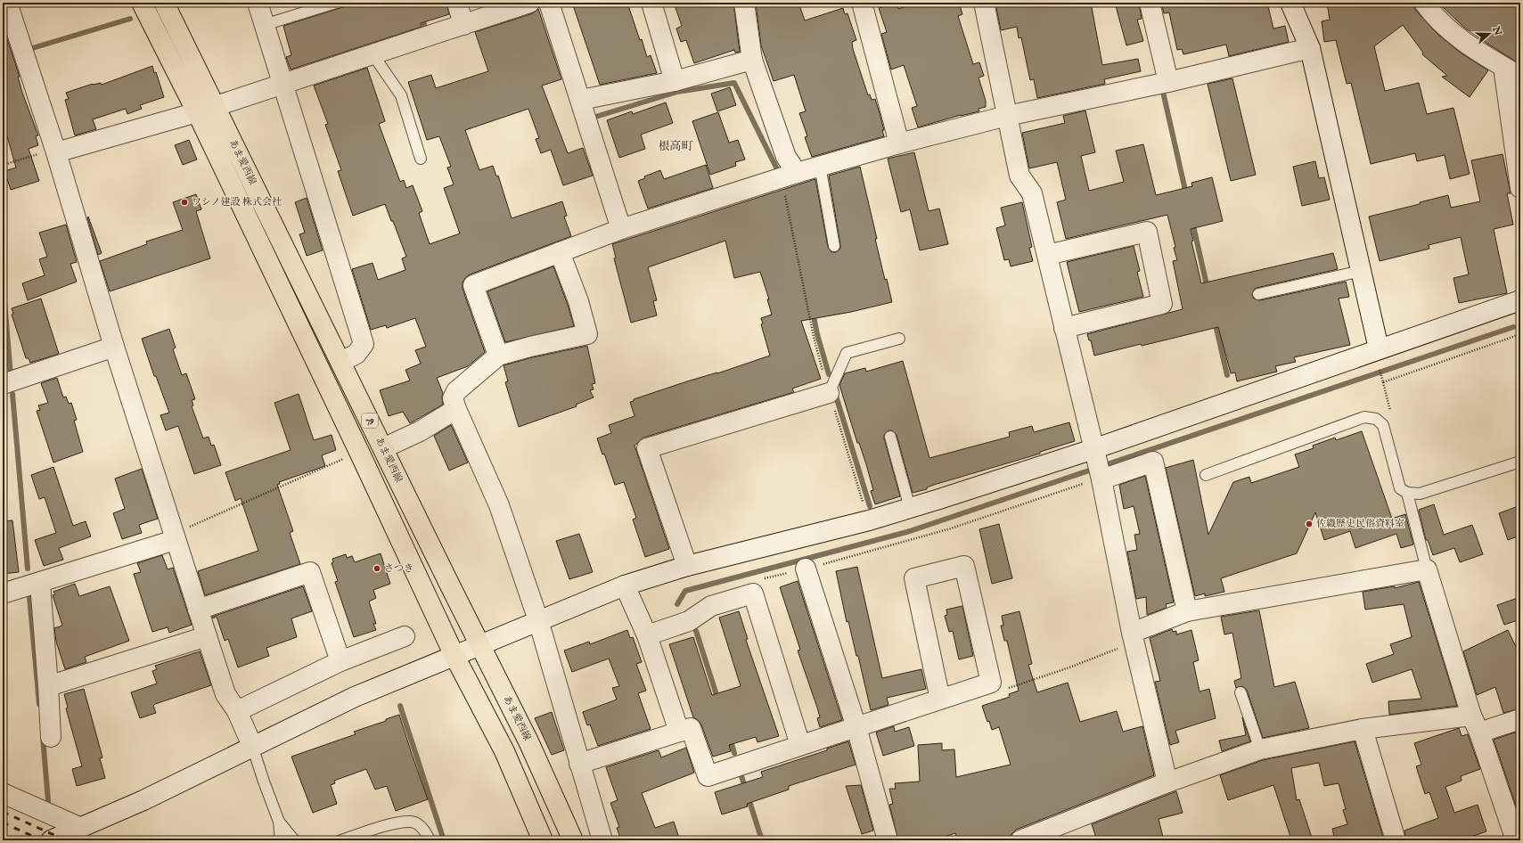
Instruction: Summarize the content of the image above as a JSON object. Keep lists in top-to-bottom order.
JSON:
{
  "streets": {
    "main road": ["あま愛西線", "79"]
  },
  "districts": ["根高町"],
  "places": ["ワシノ建設 株式会社", "佐織歴史民俗資料室", "さつき"],
  "north": "right"
}
